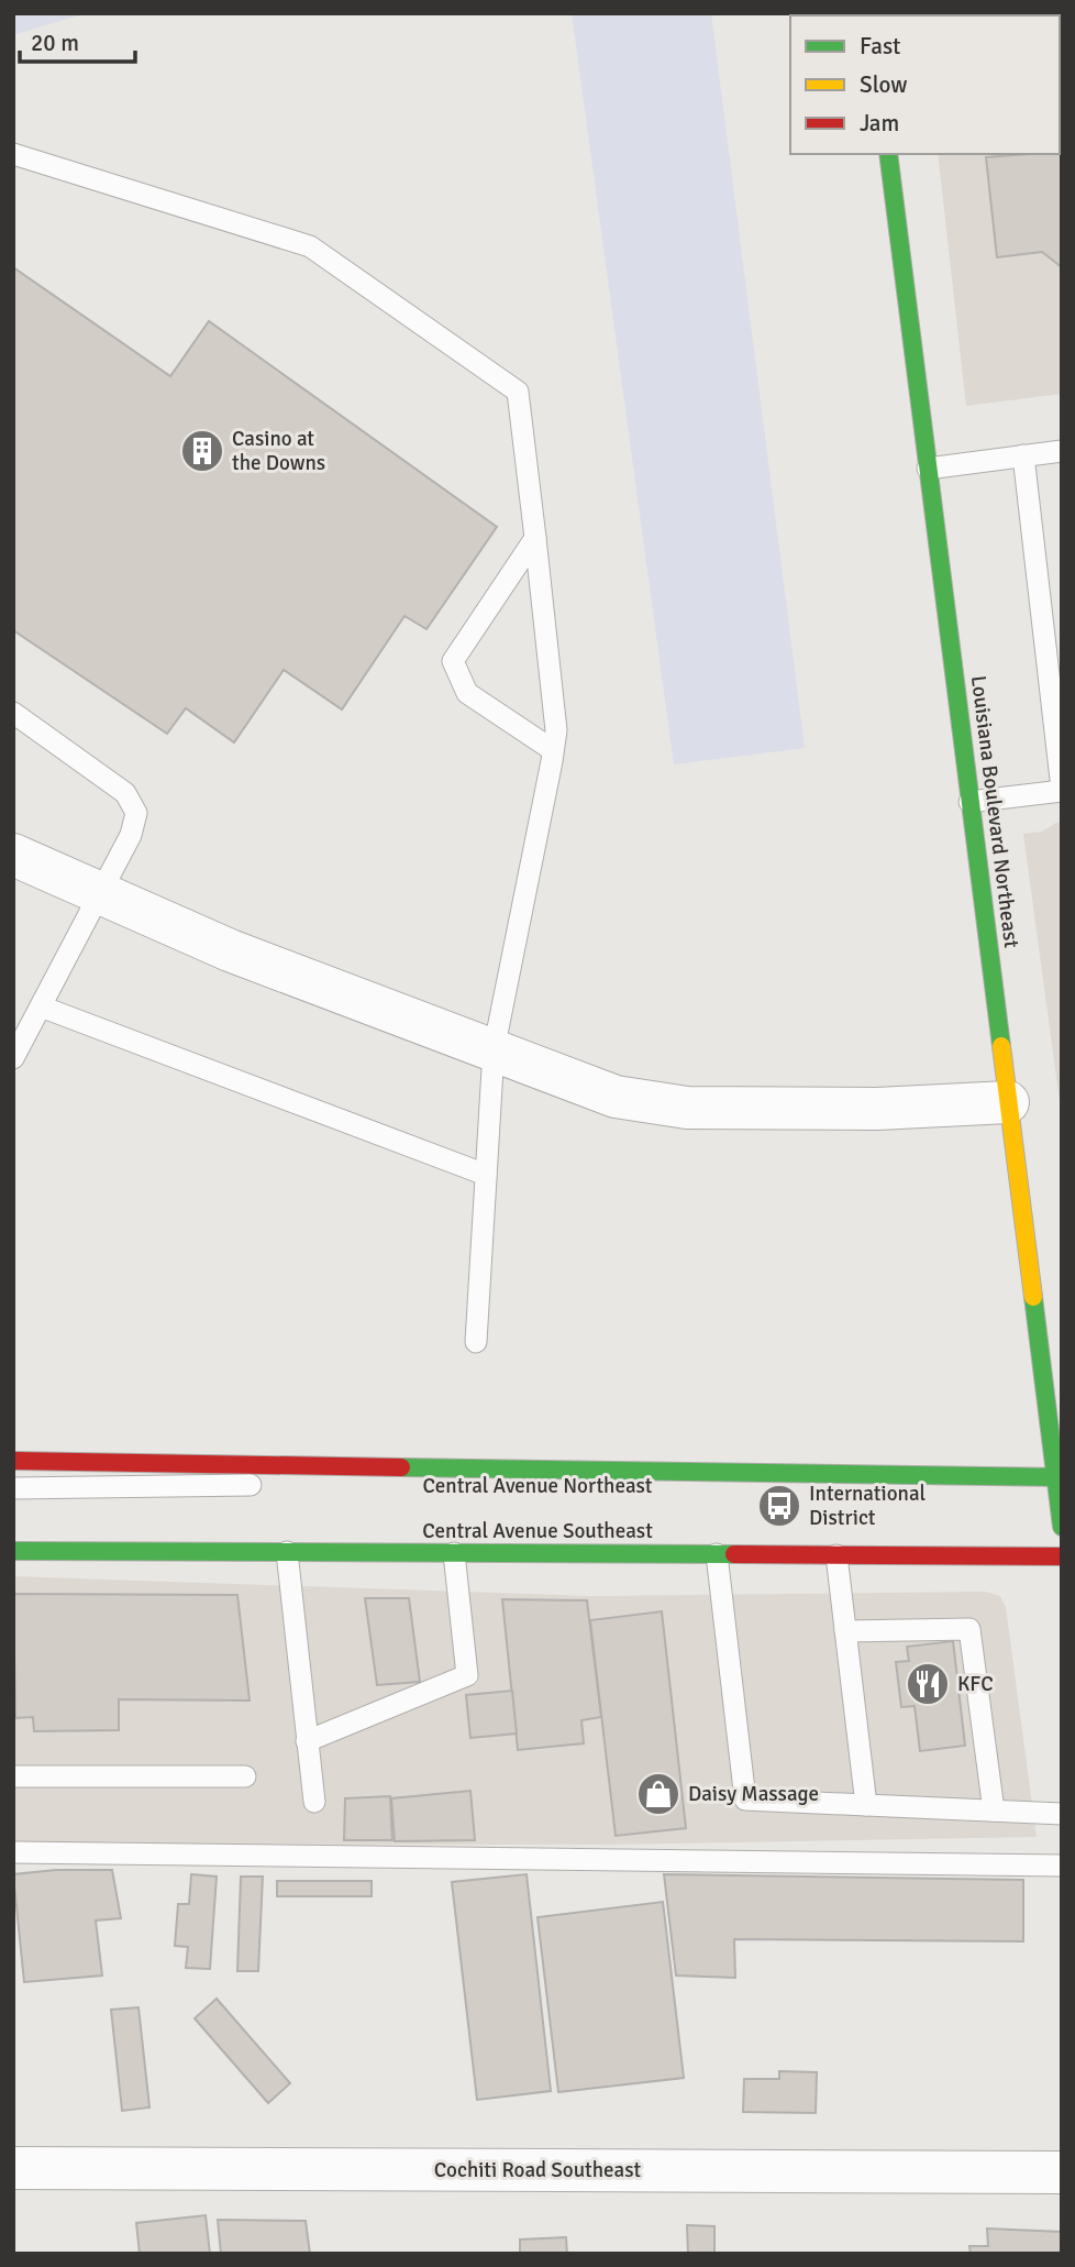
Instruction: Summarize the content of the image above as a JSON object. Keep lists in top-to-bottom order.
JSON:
{
  "streets": {
    "main road": ["Louisiana Boulevard Northeast", "Central Avenue Northeast", "Central Avenue Southeast"],
    "street": ["Cochiti Road Southeast"]
  },
  "crossings": [
    ["Louisiana Boulevard Northeast", "Central Avenue Northeast"]
  ],
  "places": {
    "building": ["Casino at the Downs"],
    "bus stop": ["International District"],
    "restaurant": ["KFC"],
    "shop": ["Daisy Massage"]
  },
  "legend": ["Fast", "Slow", "Jam"],
  "scale_bar": "20 m"
}
